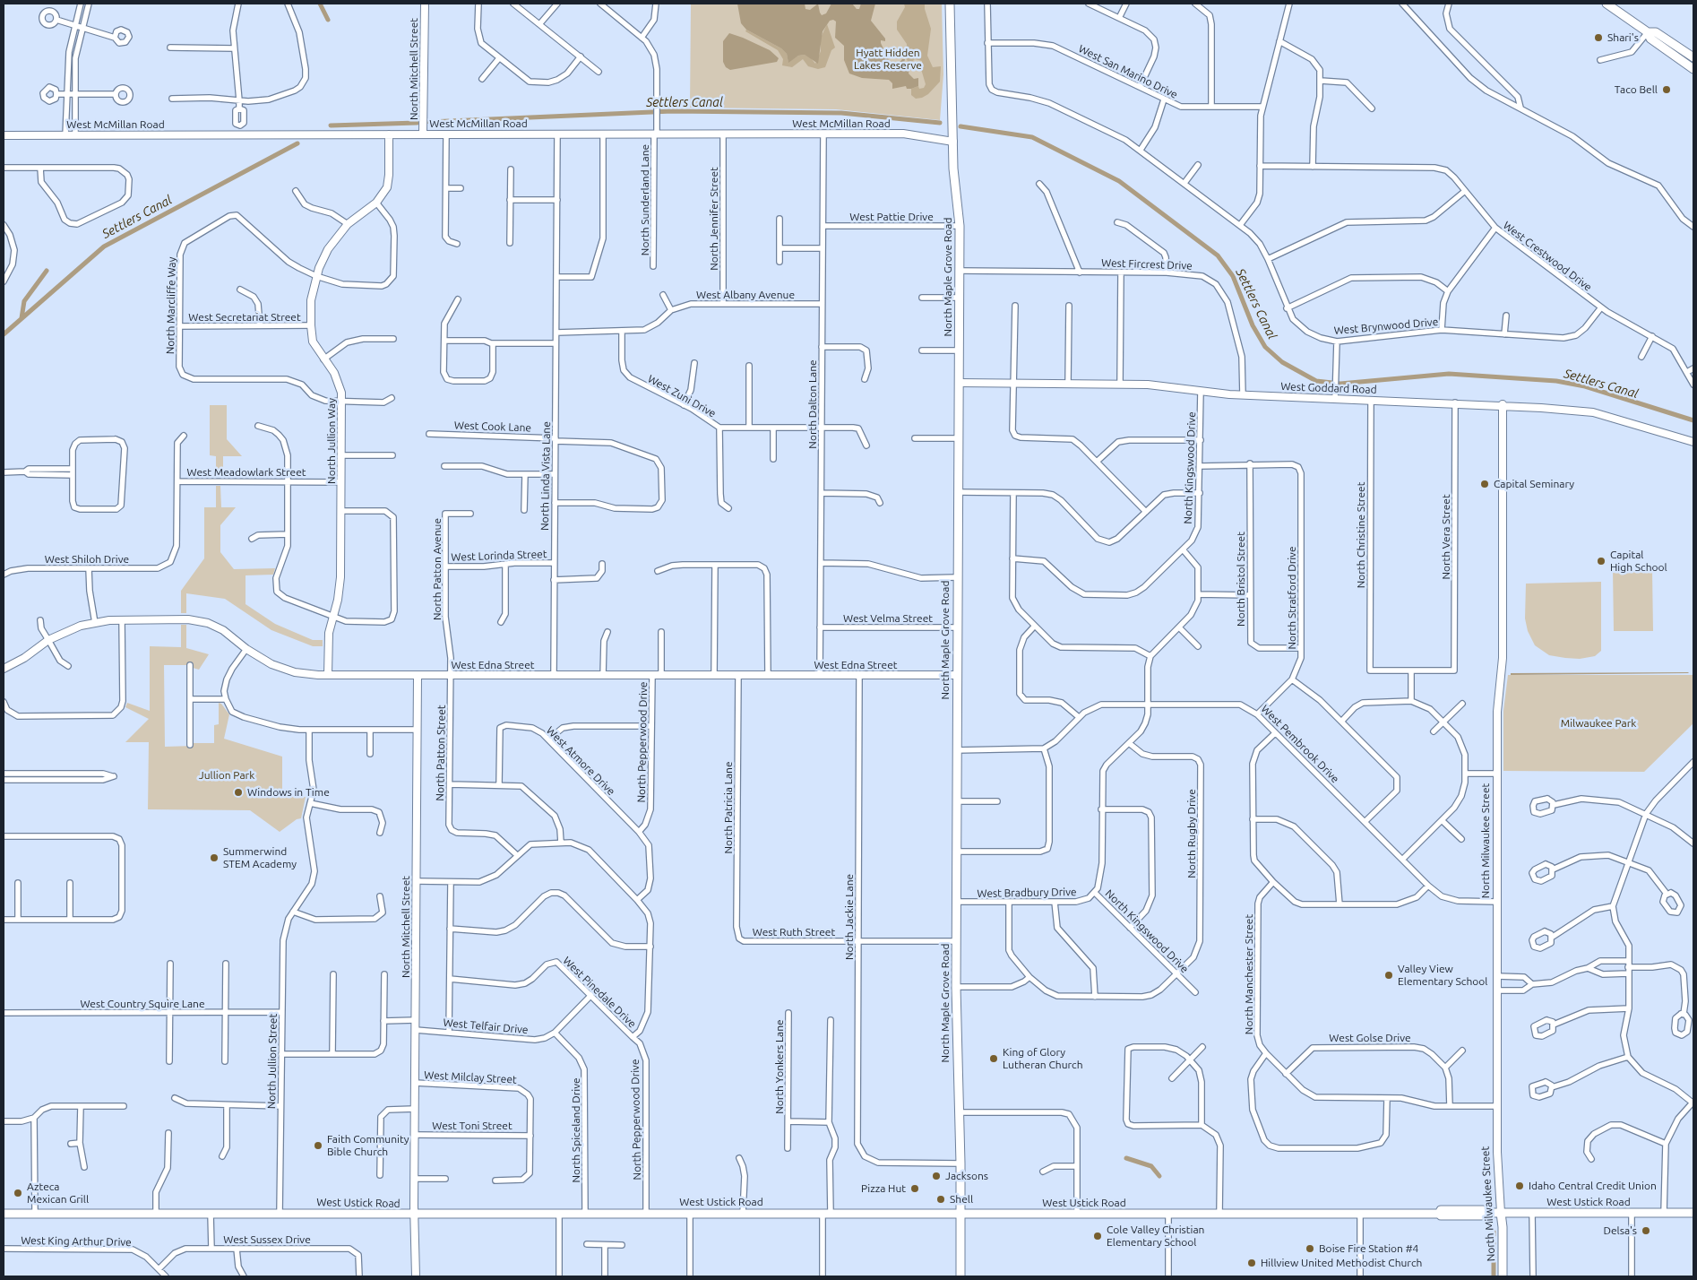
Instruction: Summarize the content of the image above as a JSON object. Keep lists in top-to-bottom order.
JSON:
{
  "streets": {
    "main road": ["North Maple Grove Road", "North Milwaukee Street", "West Ustick Road"],
    "street": [
      "North Mitchell Street",
      "West San Marino Drive",
      "West McMillan Road",
      "North Sunderland Lane",
      "West Pattie Drive",
      "North Jennifer Street",
      "West Crestwood Drive",
      "West Fircrest Drive",
      "West Albany Avenue",
      "North Marcliffe Way",
      "West Secretariat Street",
      "West Brynwood Drive",
      "West Goddard Road",
      "West Zuni Drive",
      "North Dalton Lane",
      "West Cook Lane",
      "North Jullion Way",
      "North Kingswood Drive",
      "West Meadowlark Street",
      "North Linda Vista Lane",
      "North Christine Street",
      "North Vera Street",
      "West Lorinda Street",
      "West Shiloh Drive",
      "North Patton Avenue",
      "North Bristol Street",
      "North Stratford Drive",
      "West Velma Street",
      "West Edna Street",
      "North Pepperwood Drive",
      "West Pembrook Drive",
      "North Patton Street",
      "West Atmore Drive",
      "North Patricia Lane",
      "North Rugby Drive",
      "West Bradbury Drive",
      "North Jackie Lane",
      "West Ruth Street",
      "North Manchester Street",
      "West Pinedale Drive",
      "West Country Squire Lane",
      "West Telfair Drive",
      "West Golse Drive",
      "North Jullion Street",
      "North Yonkers Lane",
      "West Milclay Street",
      "West Toni Street",
      "North Spiceland Drive",
      "West Sussex Drive",
      "West King Arthur Drive"
    ]
  },
  "crossings": [
    ["North Mitchell Street", "West McMillan Road"],
    ["North Mitchell Street", "West Edna Street"],
    ["North Mitchell Street", "West Telfair Drive"],
    ["North Mitchell Street", "West Milclay Street"],
    ["North Mitchell Street", "West Toni Street"],
    ["North Mitchell Street", "West Ustick Road"],
    ["West San Marino Drive", "West Brynwood Drive"],
    ["West McMillan Road", "North Sunderland Lane"],
    ["West McMillan Road", "North Jennifer Street"],
    ["West McMillan Road", "North Maple Grove Road"],
    ["West McMillan Road", "North Dalton Lane"],
    ["West McMillan Road", "North Jullion Way"],
    ["West McMillan Road", "North Linda Vista Lane"],
    ["West Pattie Drive", "North Maple Grove Road"],
    ["West Pattie Drive", "North Dalton Lane"],
    ["North Jennifer Street", "West Albany Avenue"],
    ["West Crestwood Drive", "West Brynwood Drive"],
    ["West Fircrest Drive", "North Maple Grove Road"],
    ["West Fircrest Drive", "West Goddard Road"],
    ["North Maple Grove Road", "West Goddard Road"],
    ["North Maple Grove Road", "West Velma Street"],
    ["North Maple Grove Road", "West Edna Street"],
    ["North Maple Grove Road", "West Bradbury Drive"],
    ["North Maple Grove Road", "North Jackie Lane"],
    ["North Maple Grove Road", "West Ruth Street"],
    ["North Maple Grove Road", "West Ustick Road"],
    ["West Albany Avenue", "West Zuni Drive"],
    ["West Albany Avenue", "North Dalton Lane"],
    ["West Albany Avenue", "North Linda Vista Lane"],
    ["North Marcliffe Way", "West Secretariat Street"],
    ["North Marcliffe Way", "North Jullion Way"],
    ["West Secretariat Street", "North Jullion Way"],
    ["West Goddard Road", "North Kingswood Drive"],
    ["West Goddard Road", "North Christine Street"],
    ["West Goddard Road", "North Vera Street"],
    ["West Goddard Road", "North Milwaukee Street"],
    ["West Zuni Drive", "North Dalton Lane"],
    ["North Dalton Lane", "West Velma Street"],
    ["North Dalton Lane", "West Edna Street"],
    ["West Cook Lane", "North Linda Vista Lane"],
    ["North Jullion Way", "West Meadowlark Street"],
    ["North Jullion Way", "West Edna Street"],
    ["North Kingswood Drive", "West Pembrook Drive"],
    ["North Kingswood Drive", "North Rugby Drive"],
    ["North Kingswood Drive", "West Bradbury Drive"],
    ["West Meadowlark Street", "West Shiloh Drive"],
    ["North Linda Vista Lane", "West Lorinda Street"],
    ["North Linda Vista Lane", "West Edna Street"],
    ["North Christine Street", "North Vera Street"],
    ["West Lorinda Street", "North Patton Avenue"],
    ["North Patton Avenue", "West Edna Street"],
    ["North Patton Avenue", "North Patton Street"],
    ["North Bristol Street", "North Stratford Drive"],
    ["North Stratford Drive", "West Pembrook Drive"],
    ["West Edna Street", "North Pepperwood Drive"],
    ["West Edna Street", "North Patton Street"],
    ["West Edna Street", "North Patricia Lane"],
    ["West Edna Street", "North Jackie Lane"],
    ["North Pepperwood Drive", "West Atmore Drive"],
    ["North Pepperwood Drive", "West Pinedale Drive"],
    ["North Pepperwood Drive", "West Ustick Road"],
    ["West Pembrook Drive", "North Milwaukee Street"],
    ["North Patricia Lane", "West Ruth Street"],
    ["North Rugby Drive", "West Bradbury Drive"],
    ["North Milwaukee Street", "North Manchester Street"],
    ["North Milwaukee Street", "West Ustick Road"],
    ["North Jackie Lane", "West Ruth Street"],
    ["North Manchester Street", "West Golse Drive"],
    ["West Pinedale Drive", "West Telfair Drive"],
    ["West Country Squire Lane", "North Jullion Street"],
    ["West Telfair Drive", "North Spiceland Drive"],
    ["North Jullion Street", "West Ustick Road"],
    ["West Milclay Street", "West Toni Street"],
    ["North Spiceland Drive", "West Ustick Road"],
    ["West Sussex Drive", "West King Arthur Drive"]
  ],
  "water": ["Settlers Canal"],
  "parks": ["Hyatt Hidden Lakes Reserve", "Milwaukee Park", "Jullion Park"],
  "places": [
    "Shari's",
    "Taco Bell",
    "Capital Seminary",
    "Capital High School",
    "Windows in Time",
    "Summerwind STEM Academy",
    "Valley View Elementary School",
    "King of Glory Lutheran Church",
    "Faith Community Bible Church",
    "Jacksons",
    "Idaho Central Credit Union",
    "Pizza Hut",
    "Azteca Mexican Grill",
    "Shell",
    "Delsa's",
    "Cole Valley Christian Elementary School",
    "Boise Fire Station #4",
    "Hillview United Methodist Church"
  ]
}
